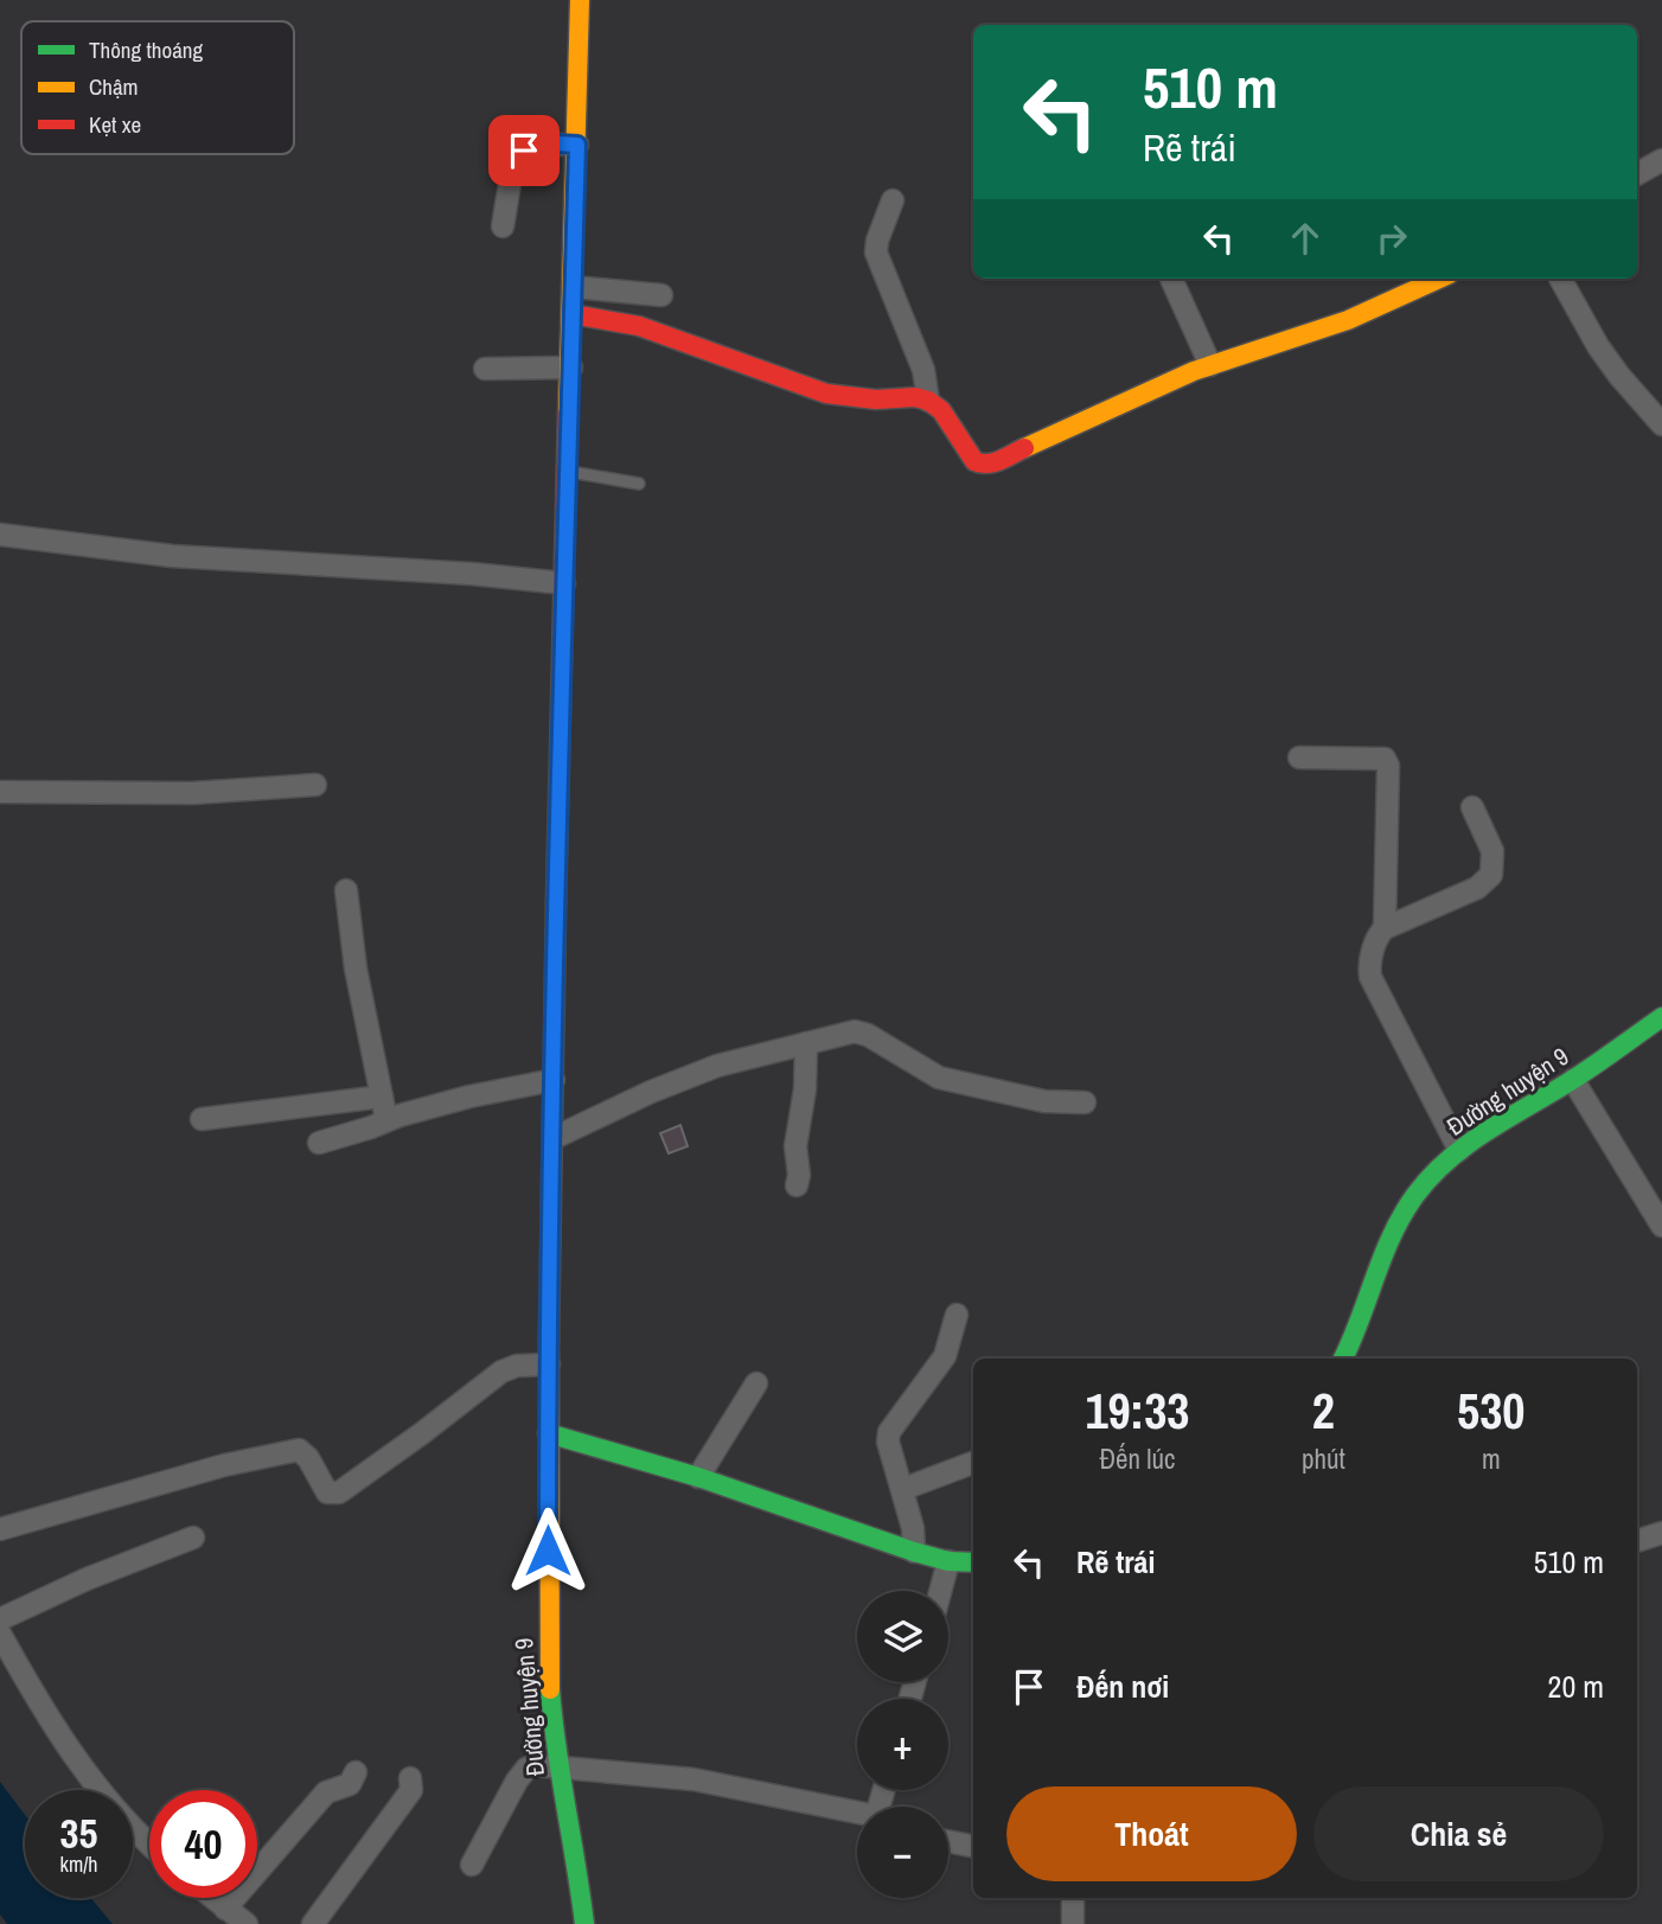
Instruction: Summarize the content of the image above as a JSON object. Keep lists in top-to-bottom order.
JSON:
{
  "streets": {
    "street": ["Đường huyện 9"]
  },
  "legend": ["Thông thoáng", "Chậm", "Kẹt xe"],
  "page": {
    "turn": ["510 m", "Rẽ trái"],
    "eta": [
      "19:33",
      "Đến lúc",
      "2",
      "phút",
      "530",
      "m"
    ],
    "list": [
      {
        "name": "Rẽ trái",
        "value": "510 m"
      },
      {
        "name": "Đến nơi",
        "value": "20 m"
      }
    ],
    "map_buttons": ["+", "−"],
    "buttons": ["Thoát", "Chia sẻ"],
    "speed": "35 km/h",
    "limit": "40"
  }
}
